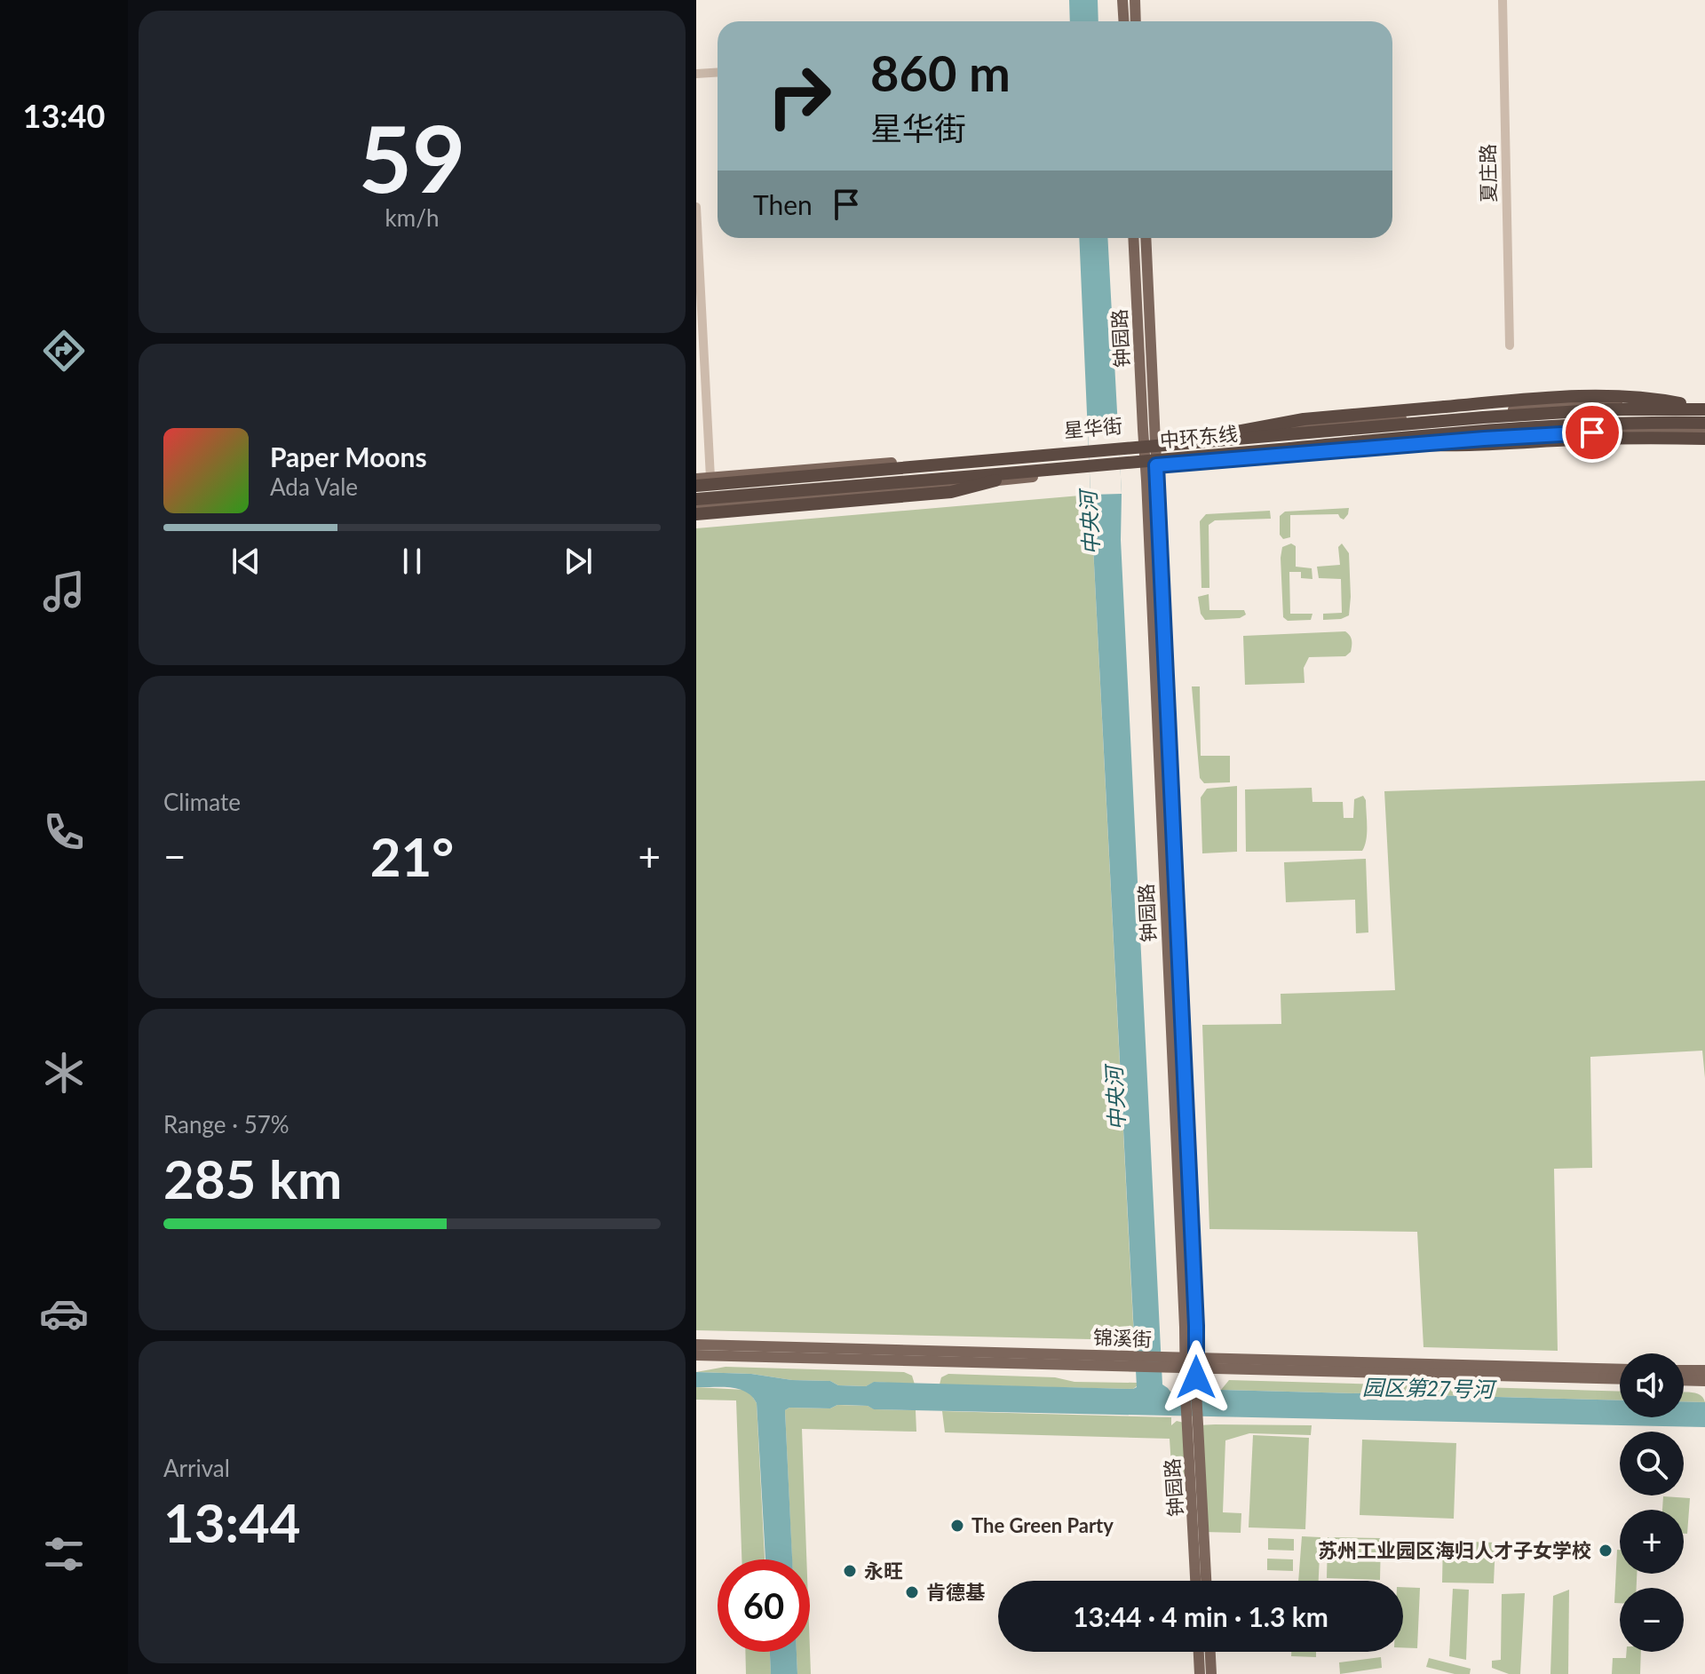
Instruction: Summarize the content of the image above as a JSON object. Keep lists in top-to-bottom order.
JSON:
{
  "streets": {
    "highway": ["中环东线"],
    "main road": ["钟园路", "星华街", "锦溪街"],
    "street": ["夏庄路"]
  },
  "crossings": [
    ["钟园路", "星华街"],
    ["钟园路", "锦溪街"],
    ["星华街", "中环东线"]
  ],
  "water": ["中央河", "园区第27号河"],
  "places": [
    "The Green Party",
    "苏州工业园区海归人才子女学校",
    "永旺",
    "肯德基"
  ],
  "page": {
    "tabs": "13:40",
    "tile": [
      ["59", "km/h"],
      "Climate",
      ["Range · 57%", "285 km"],
      ["Arrival", "13:44"]
    ],
    "turn": ["860 m", "星华街"],
    "then": "Then",
    "song": ["Paper Moons", "Ada Vale"],
    "heat": ["−", "21°", "+"],
    "map_buttons": ["+", "−"],
    "limit": "60",
    "trip": "13:44 · 4 min · 1.3 km"
  }
}
